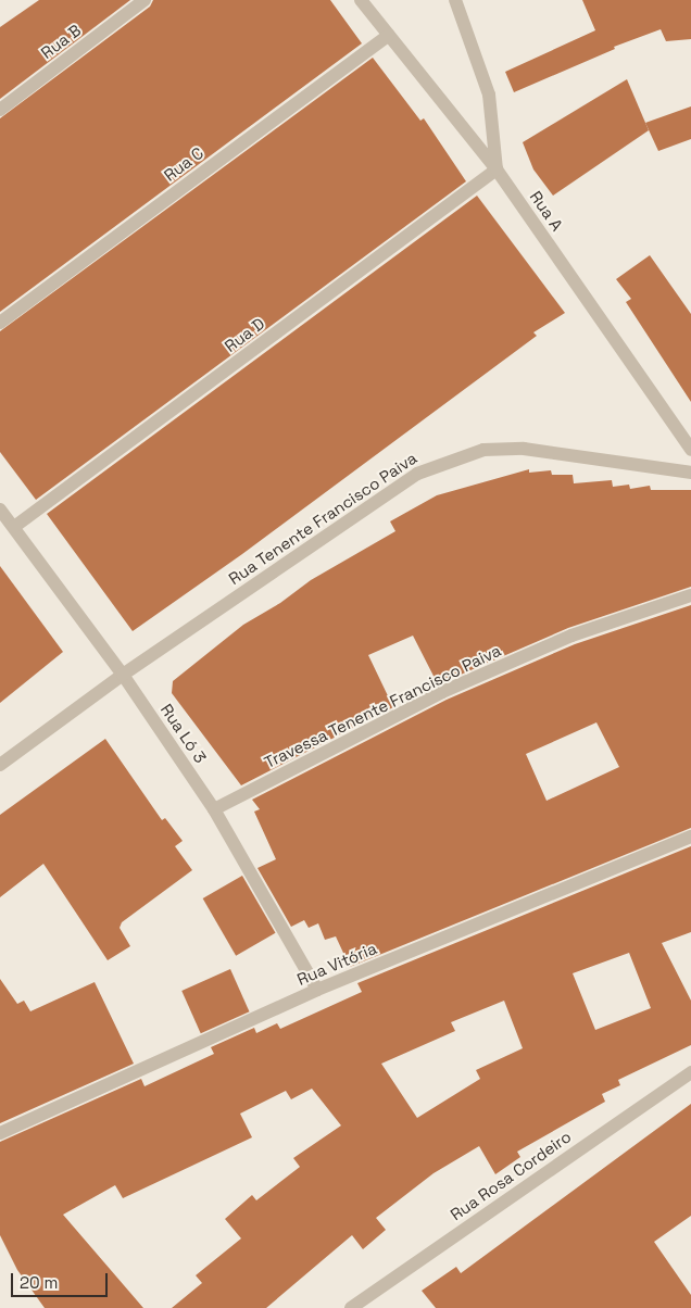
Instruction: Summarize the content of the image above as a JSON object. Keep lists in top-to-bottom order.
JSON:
{
  "streets": {
    "street": [
      "Rua B",
      "Rua C",
      "Rua A",
      "Rua D",
      "Rua Tenente Francisco Paiva",
      "Travessa Tenente Francisco Paiva",
      "Rua Ló 3",
      "Rua Vitória",
      "Rua Rosa Cordeiro"
    ]
  },
  "crossings": [
    ["Rua C", "Rua A"],
    ["Rua A", "Rua D"],
    ["Rua D", "Rua Ló 3"],
    ["Rua Tenente Francisco Paiva", "Rua Ló 3"],
    ["Travessa Tenente Francisco Paiva", "Rua Ló 3"],
    ["Rua Ló 3", "Rua Vitória"]
  ],
  "scale_bar": "20 m"
}
